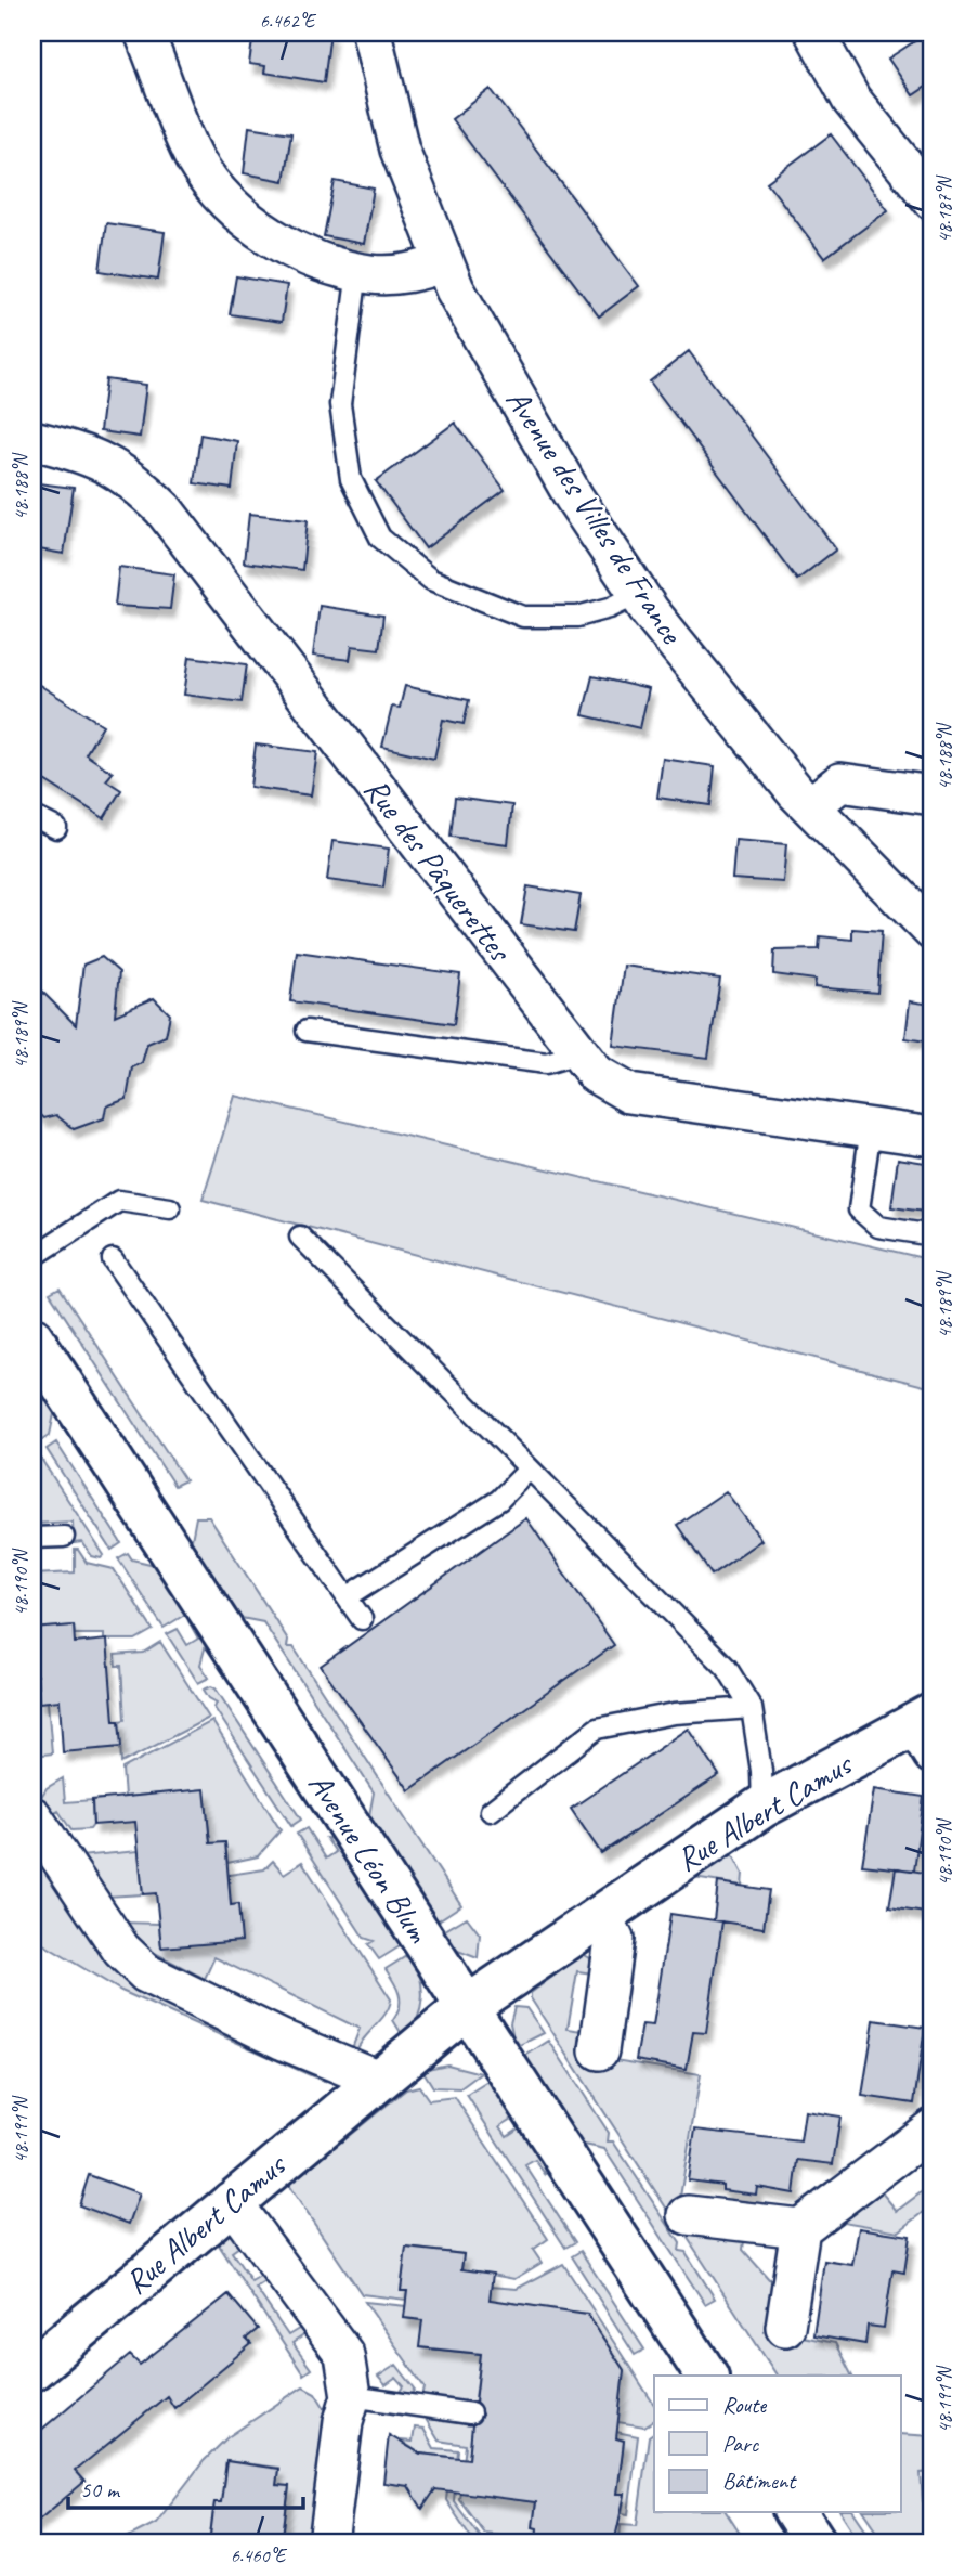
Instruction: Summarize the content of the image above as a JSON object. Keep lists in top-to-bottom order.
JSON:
{
  "streets": {
    "street": [
      "Avenue des Villes de France",
      "Rue des Pâquerettes",
      "Rue Albert Camus",
      "Avenue Léon Blum"
    ]
  },
  "crossings": [
    ["Rue Albert Camus", "Avenue Léon Blum"]
  ],
  "legend": ["Route", "Parc", "Bâtiment"],
  "scale_bar": "50 m",
  "coordinates": [
    "6.462°E",
    "48.187°N",
    "48.188°N",
    "48.189°N",
    "48.190°N",
    "48.191°N",
    "6.460°E"
  ]
}
